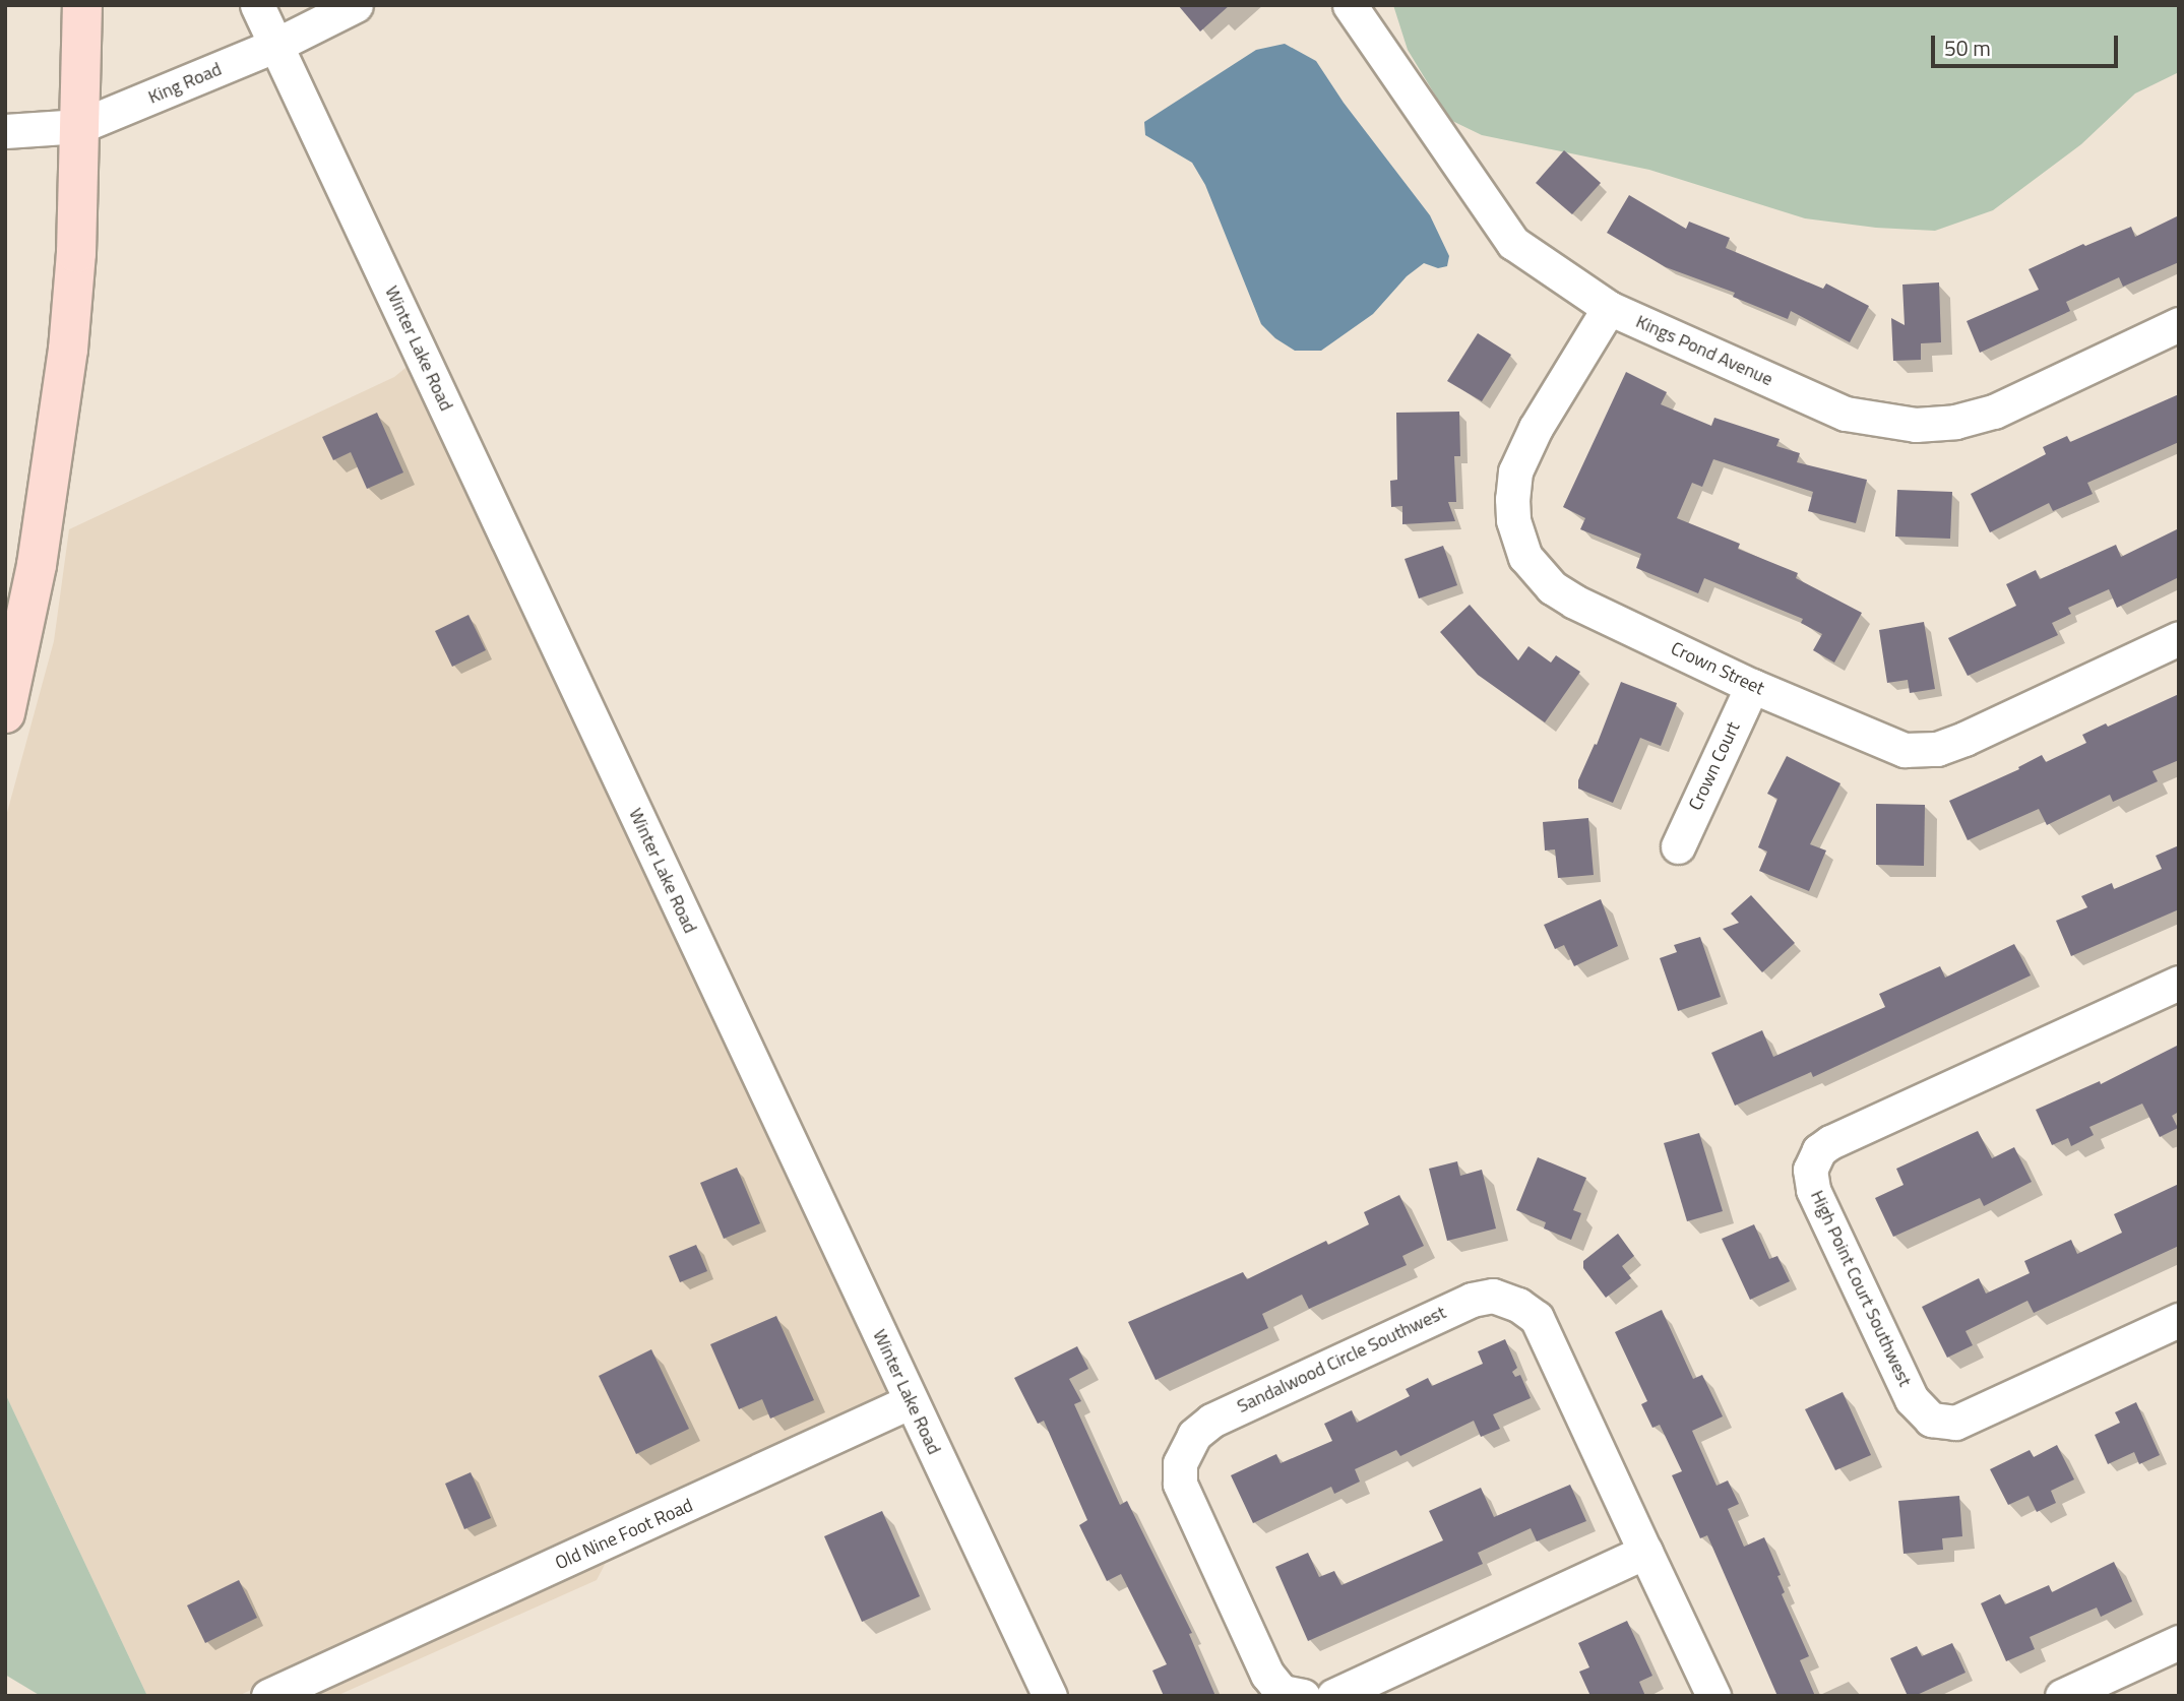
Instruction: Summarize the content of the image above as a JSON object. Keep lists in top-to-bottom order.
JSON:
{
  "streets": {
    "street": [
      "King Road",
      "Winter Lake Road",
      "Kings Pond Avenue",
      "Crown Street",
      "Crown Court",
      "High Point Court Southwest",
      "Sandalwood Circle Southwest",
      "Old Nine Foot Road"
    ]
  },
  "crossings": [
    ["King Road", "Winter Lake Road"],
    ["Winter Lake Road", "Old Nine Foot Road"],
    ["Kings Pond Avenue", "Crown Street"],
    ["Crown Street", "Crown Court"]
  ],
  "scale_bar": "50 m"
}
